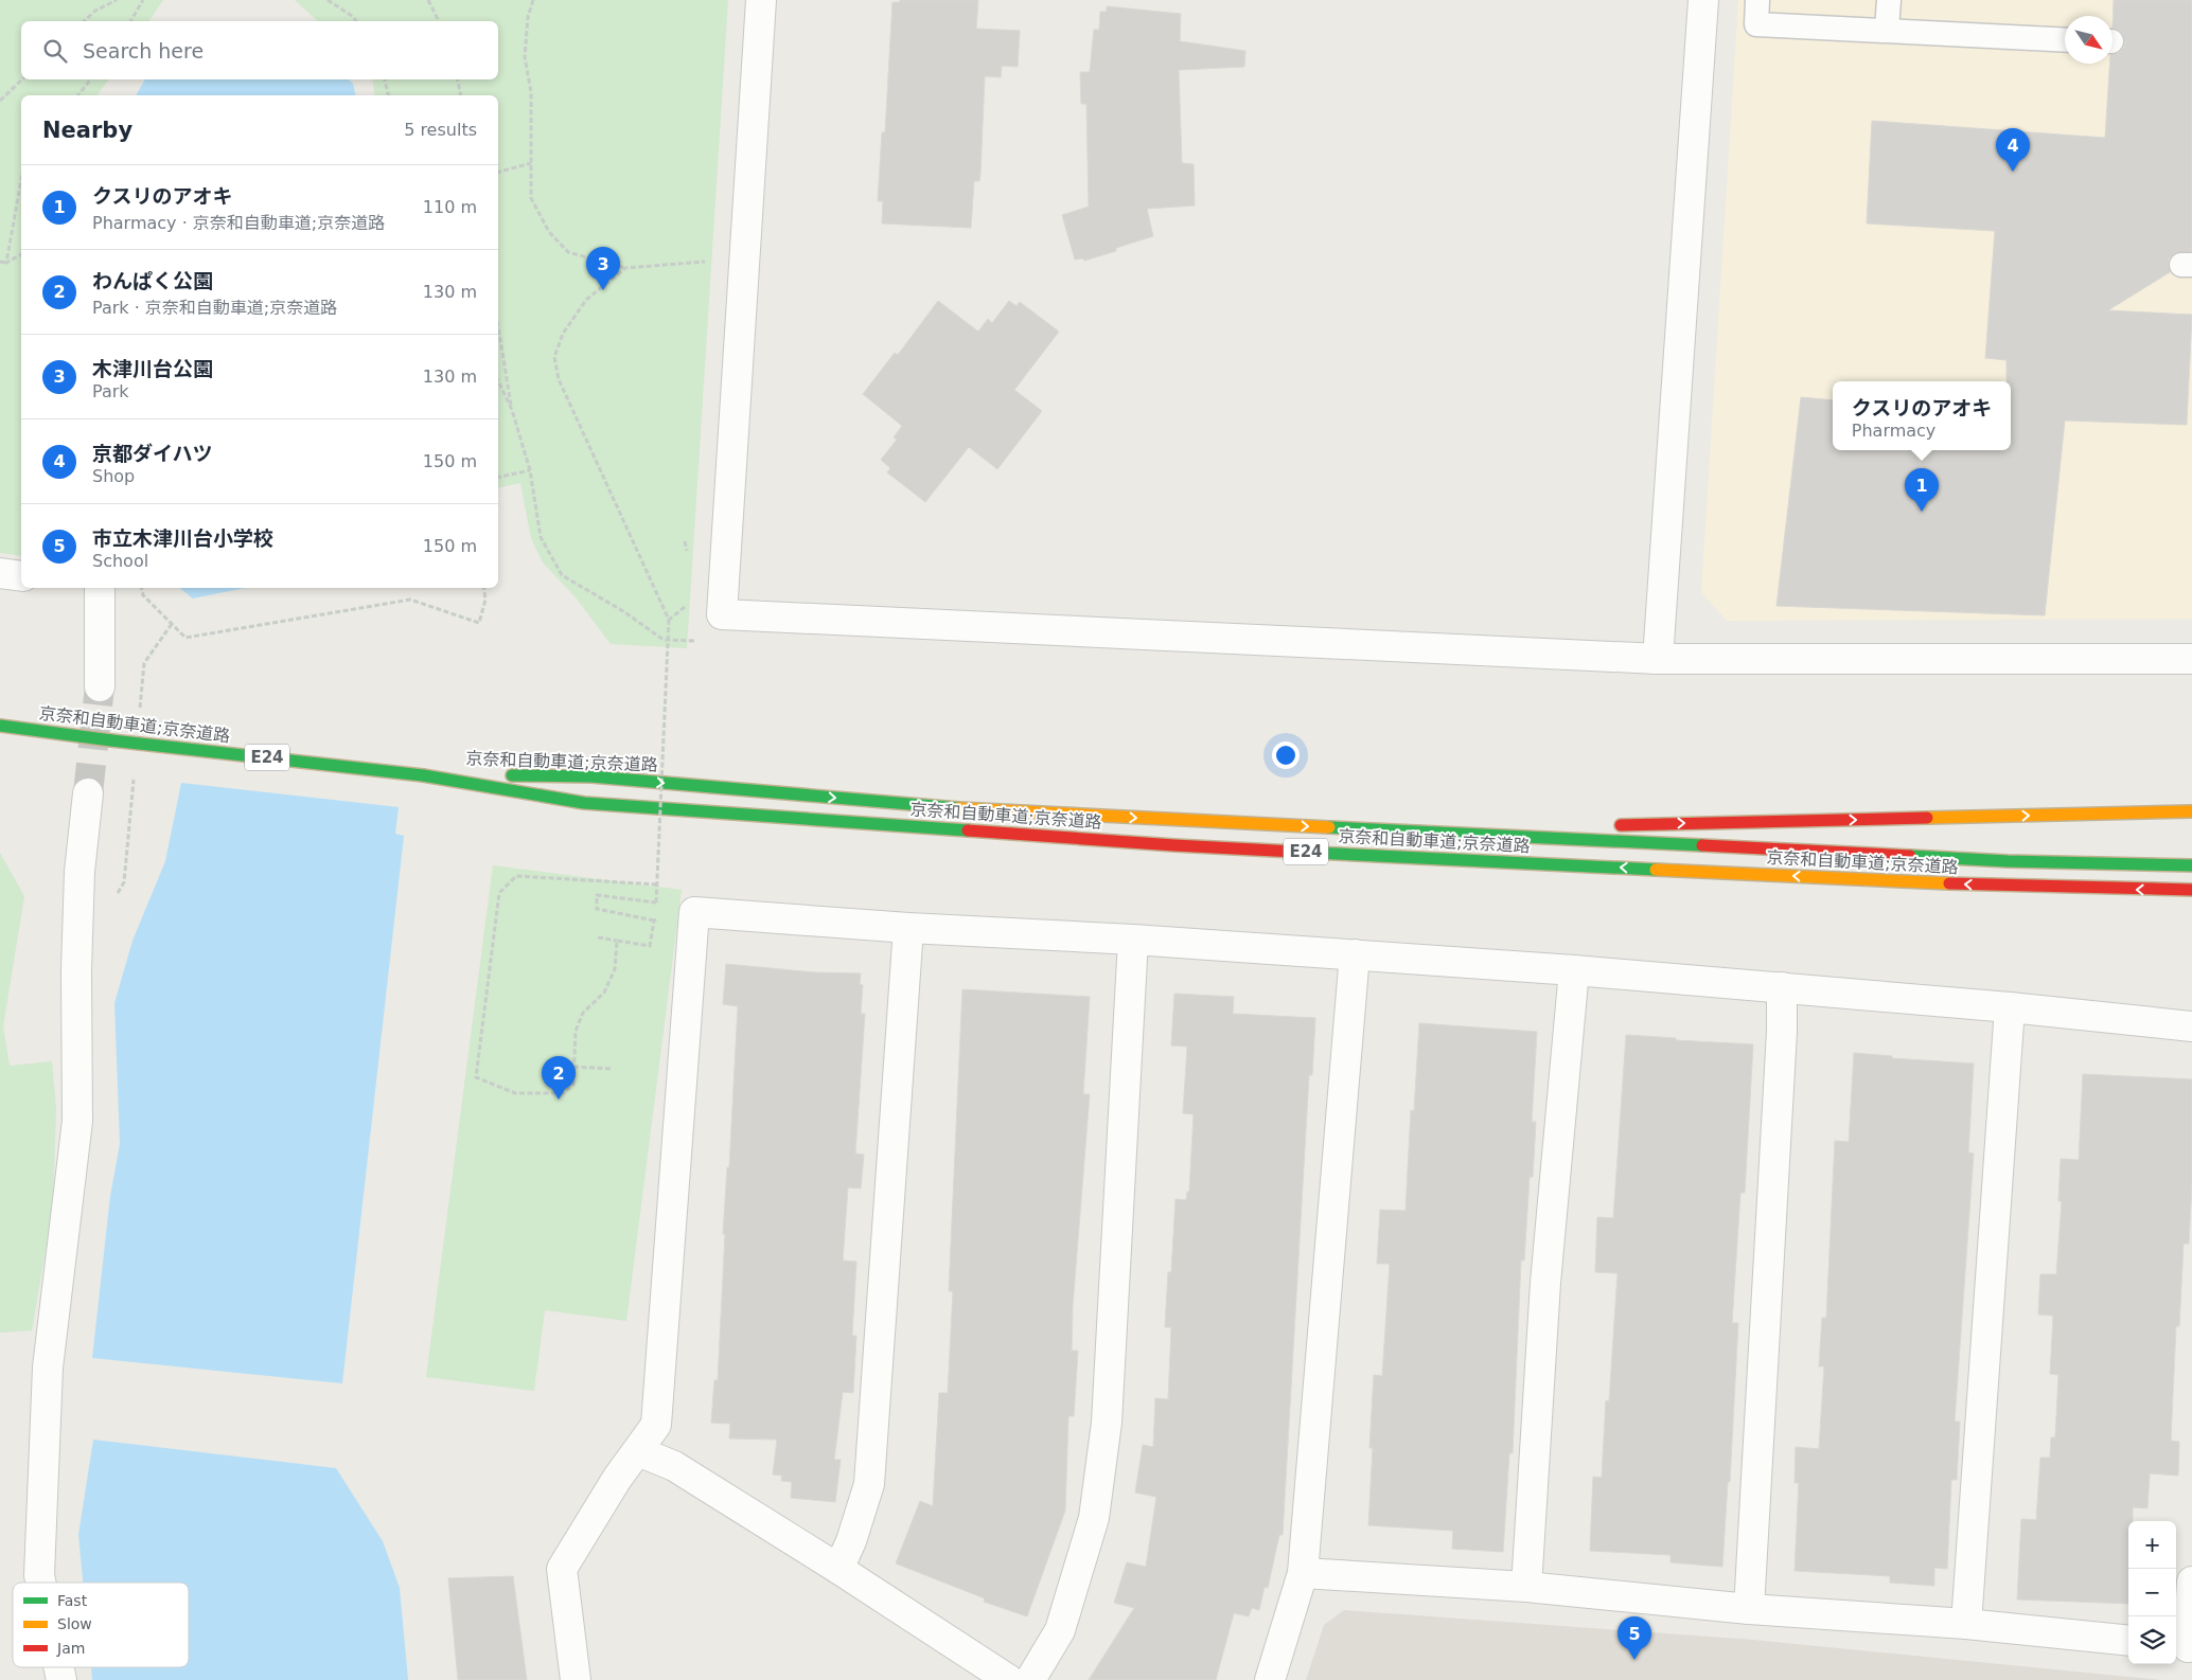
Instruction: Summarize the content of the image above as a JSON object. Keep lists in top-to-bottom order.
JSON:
{
  "streets": {
    "highway": ["京奈和自動車道;京奈道路", "E24"]
  },
  "legend": ["Fast", "Slow", "Jam"],
  "north": "bottom right",
  "page": {
    "search": "Search here",
    "heading": ["Nearby", "5 results"],
    "pins": [
      "4",
      "3",
      "1",
      "2",
      "5"
    ],
    "list": [
      {
        "mark": "1",
        "name": "クスリのアオキ",
        "note": "Pharmacy · 京奈和自動車道;京奈道路",
        "value": "110 m"
      },
      {
        "mark": "2",
        "name": "わんぱく公園",
        "note": "Park · 京奈和自動車道;京奈道路",
        "value": "130 m"
      },
      {
        "mark": "3",
        "name": "木津川台公園",
        "note": "Park",
        "value": "130 m"
      },
      {
        "mark": "4",
        "name": "京都ダイハツ",
        "note": "Shop",
        "value": "150 m"
      },
      {
        "mark": "5",
        "name": "市立木津川台小学校",
        "note": "School",
        "value": "150 m"
      }
    ],
    "popup": ["クスリのアオキ", "Pharmacy"],
    "map_buttons": ["+", "−"]
  }
}
